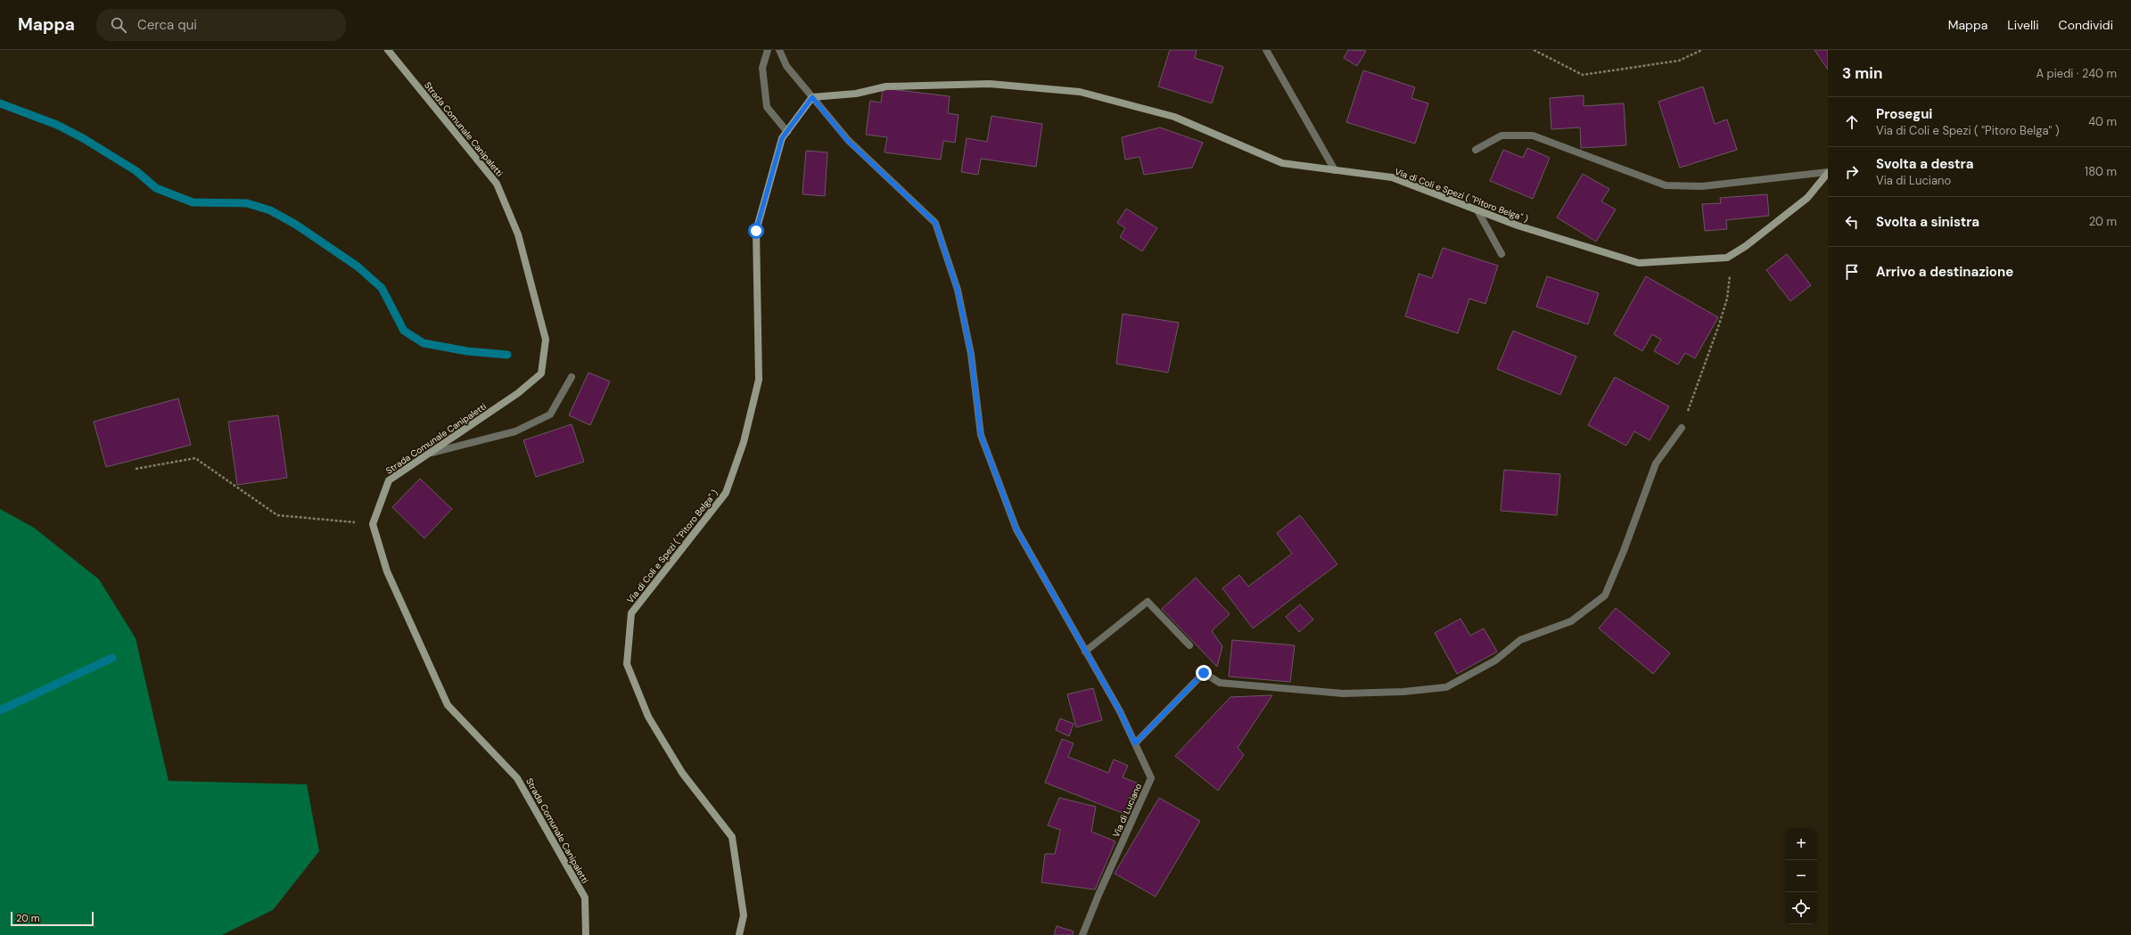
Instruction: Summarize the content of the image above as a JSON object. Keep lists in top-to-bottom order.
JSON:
{
  "streets": {
    "street": ["Strada Comunale Canipaletti", "Via di Coli e Spezi ( \"Pitoro Belga\" )", "Via di Luciano"]
  },
  "crossings": [
    ["Via di Coli e Spezi ( \"Pitoro Belga\" )", "Via di Luciano"]
  ],
  "scale_bar": "20 m",
  "page": {
    "header": "Mappa",
    "search": "Cerca qui",
    "nav": ["Mappa", "Livelli", "Condividi"],
    "heading": ["3 min", "A piedi · 240 m"],
    "list": [
      ["Prosegui", "Via di Coli e Spezi ( \"Pitoro Belga\" )", "40 m"],
      ["Svolta a destra", "Via di Luciano", "180 m"],
      ["Svolta a sinistra", "20 m"],
      "Arrivo a destinazione"
    ],
    "map_buttons": ["+", "−"],
    "scale": "20 m"
  }
}
